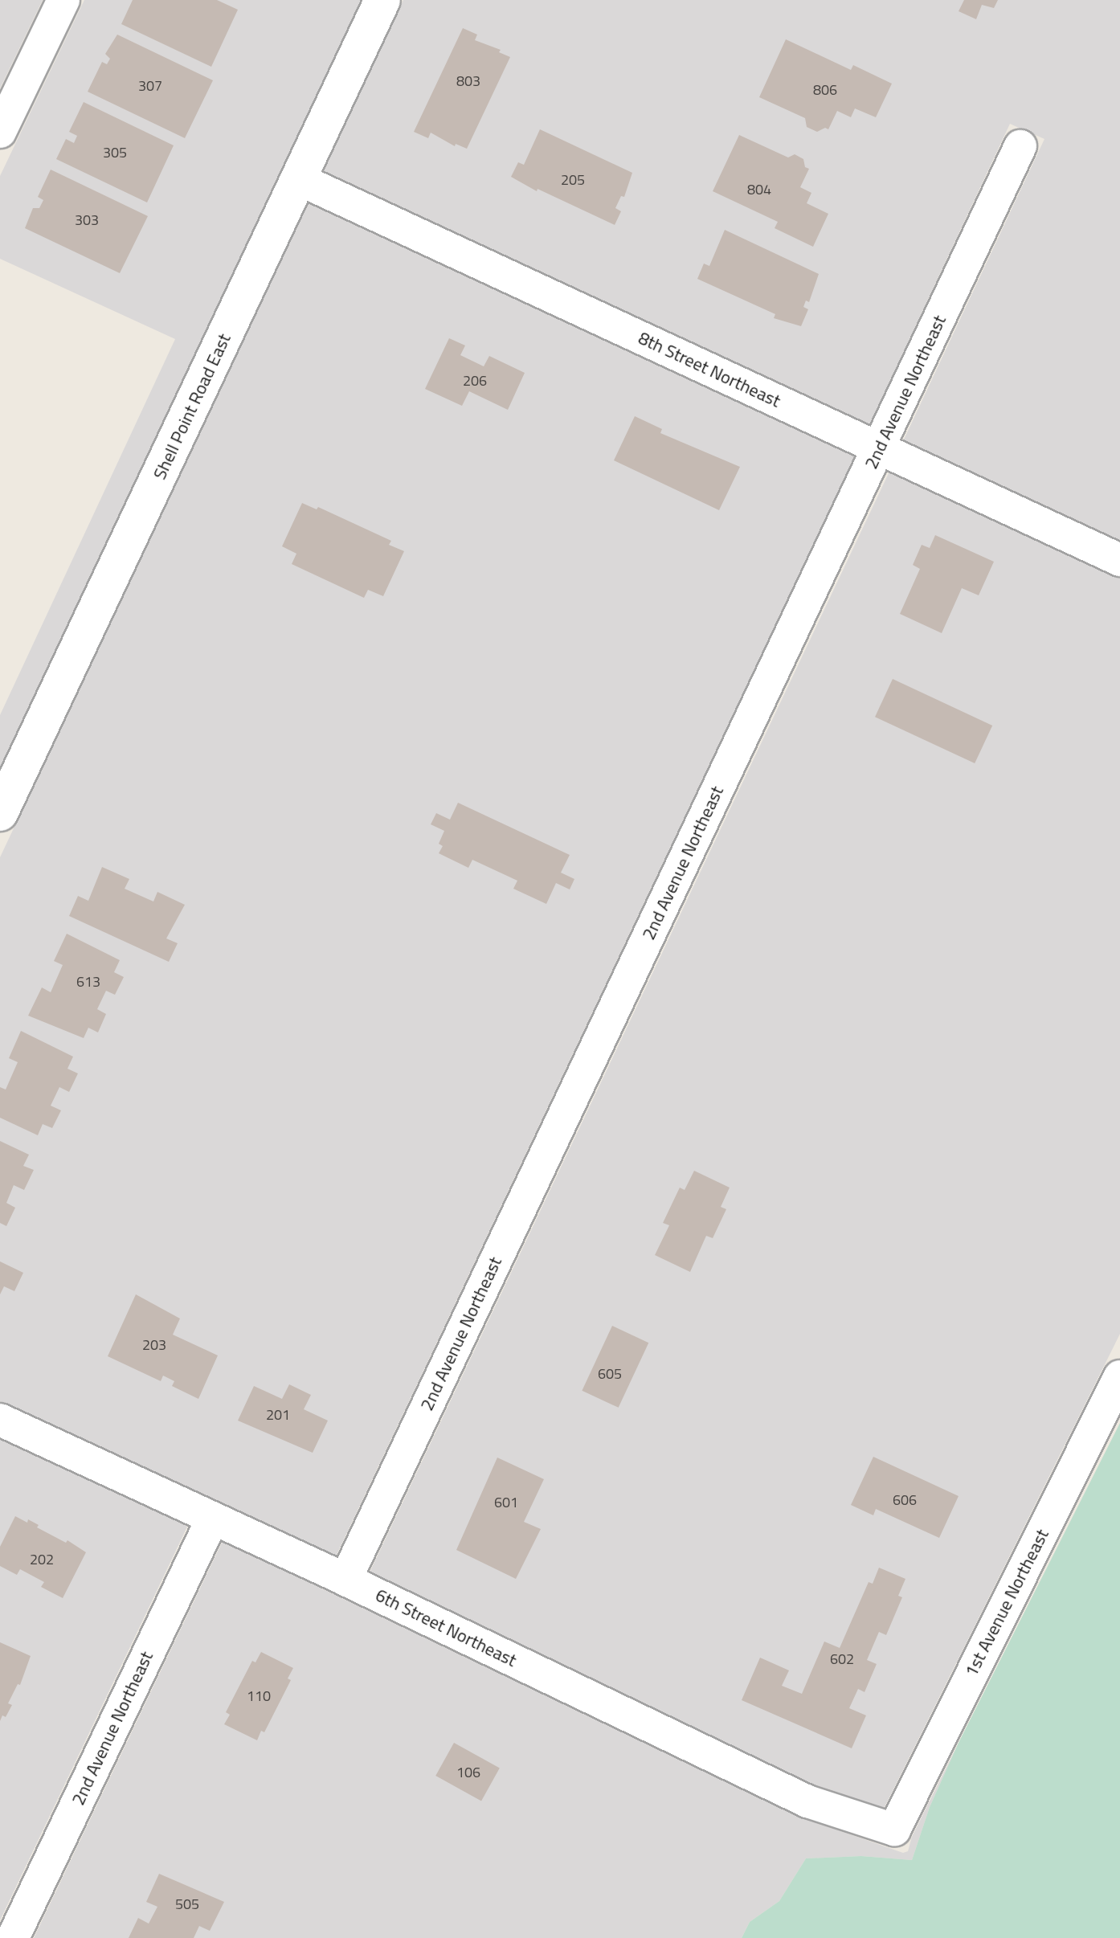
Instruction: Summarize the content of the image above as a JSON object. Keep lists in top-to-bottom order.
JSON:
{
  "streets": {
    "street": [
      "8th Street Northeast",
      "2nd Avenue Northeast",
      "Shell Point Road East",
      "1st Avenue Northeast",
      "6th Street Northeast"
    ]
  },
  "crossings": [
    ["8th Street Northeast", "2nd Avenue Northeast"],
    ["8th Street Northeast", "Shell Point Road East"],
    ["2nd Avenue Northeast", "6th Street Northeast"],
    ["1st Avenue Northeast", "6th Street Northeast"]
  ],
  "house_numbers": [
    "803",
    "307",
    "806",
    "305",
    "205",
    "804",
    "303",
    "206",
    "613",
    "203",
    "605",
    "201",
    "606",
    "601",
    "202",
    "602",
    "110",
    "106",
    "505"
  ]
}
